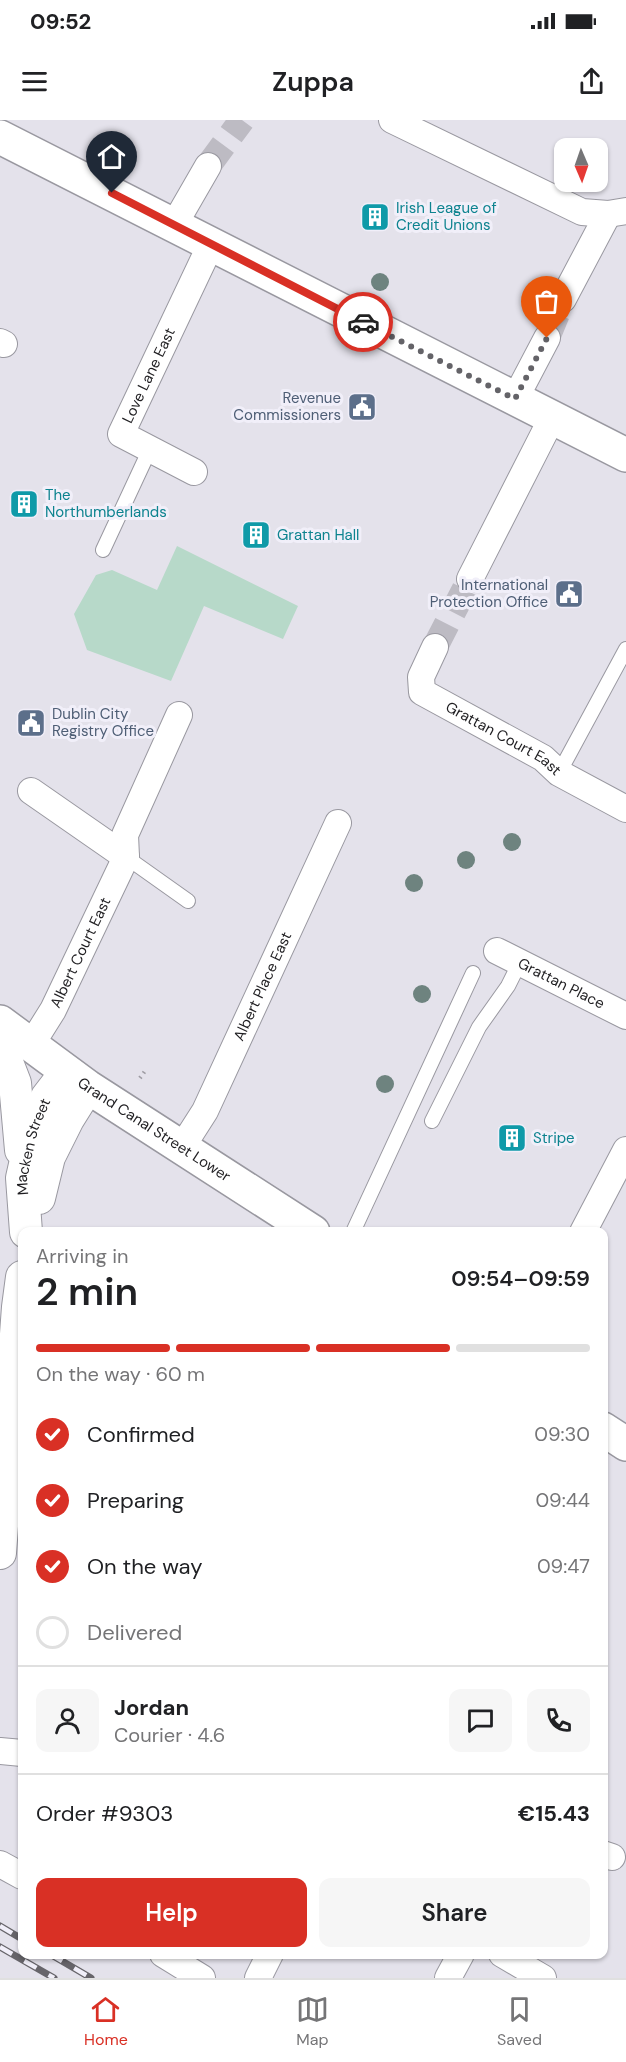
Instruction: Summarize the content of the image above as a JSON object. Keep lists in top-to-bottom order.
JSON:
{
  "streets": {
    "main road": ["Grand Canal Street Lower"],
    "street": [
      "Love Lane East",
      "Grattan Court East",
      "Albert Court East",
      "Grattan Place",
      "Albert Place East",
      "Macken Street"
    ]
  },
  "crossings": [
    ["Albert Court East", "Grand Canal Street Lower"],
    ["Albert Place East", "Grand Canal Street Lower"],
    ["Grand Canal Street Lower", "Macken Street"]
  ],
  "places": {
    "building": [
      "Irish League of Credit Unions",
      "The Northumberlands",
      "Grattan Hall",
      "Stripe"
    ],
    "public building": ["Revenue Commissioners", "International Protection Office", "Dublin City Registry Office"]
  },
  "north": "bottom",
  "page": {
    "status": "09:52",
    "header": "Zuppa",
    "heading": ["2 min", "Arriving in", "09:54–09:59"],
    "panel": [
      "Jordan",
      "Courier · 4.6",
      "Order #9303",
      "€15.43"
    ],
    "bar": "On the way · 60 m",
    "list": [
      ["Confirmed", "09:30"],
      ["Preparing", "09:44"],
      ["On the way", "09:47"],
      "Delivered"
    ],
    "buttons": ["Help", "Share"],
    "tabs": ["Home", "Map", "Saved"]
  }
}
